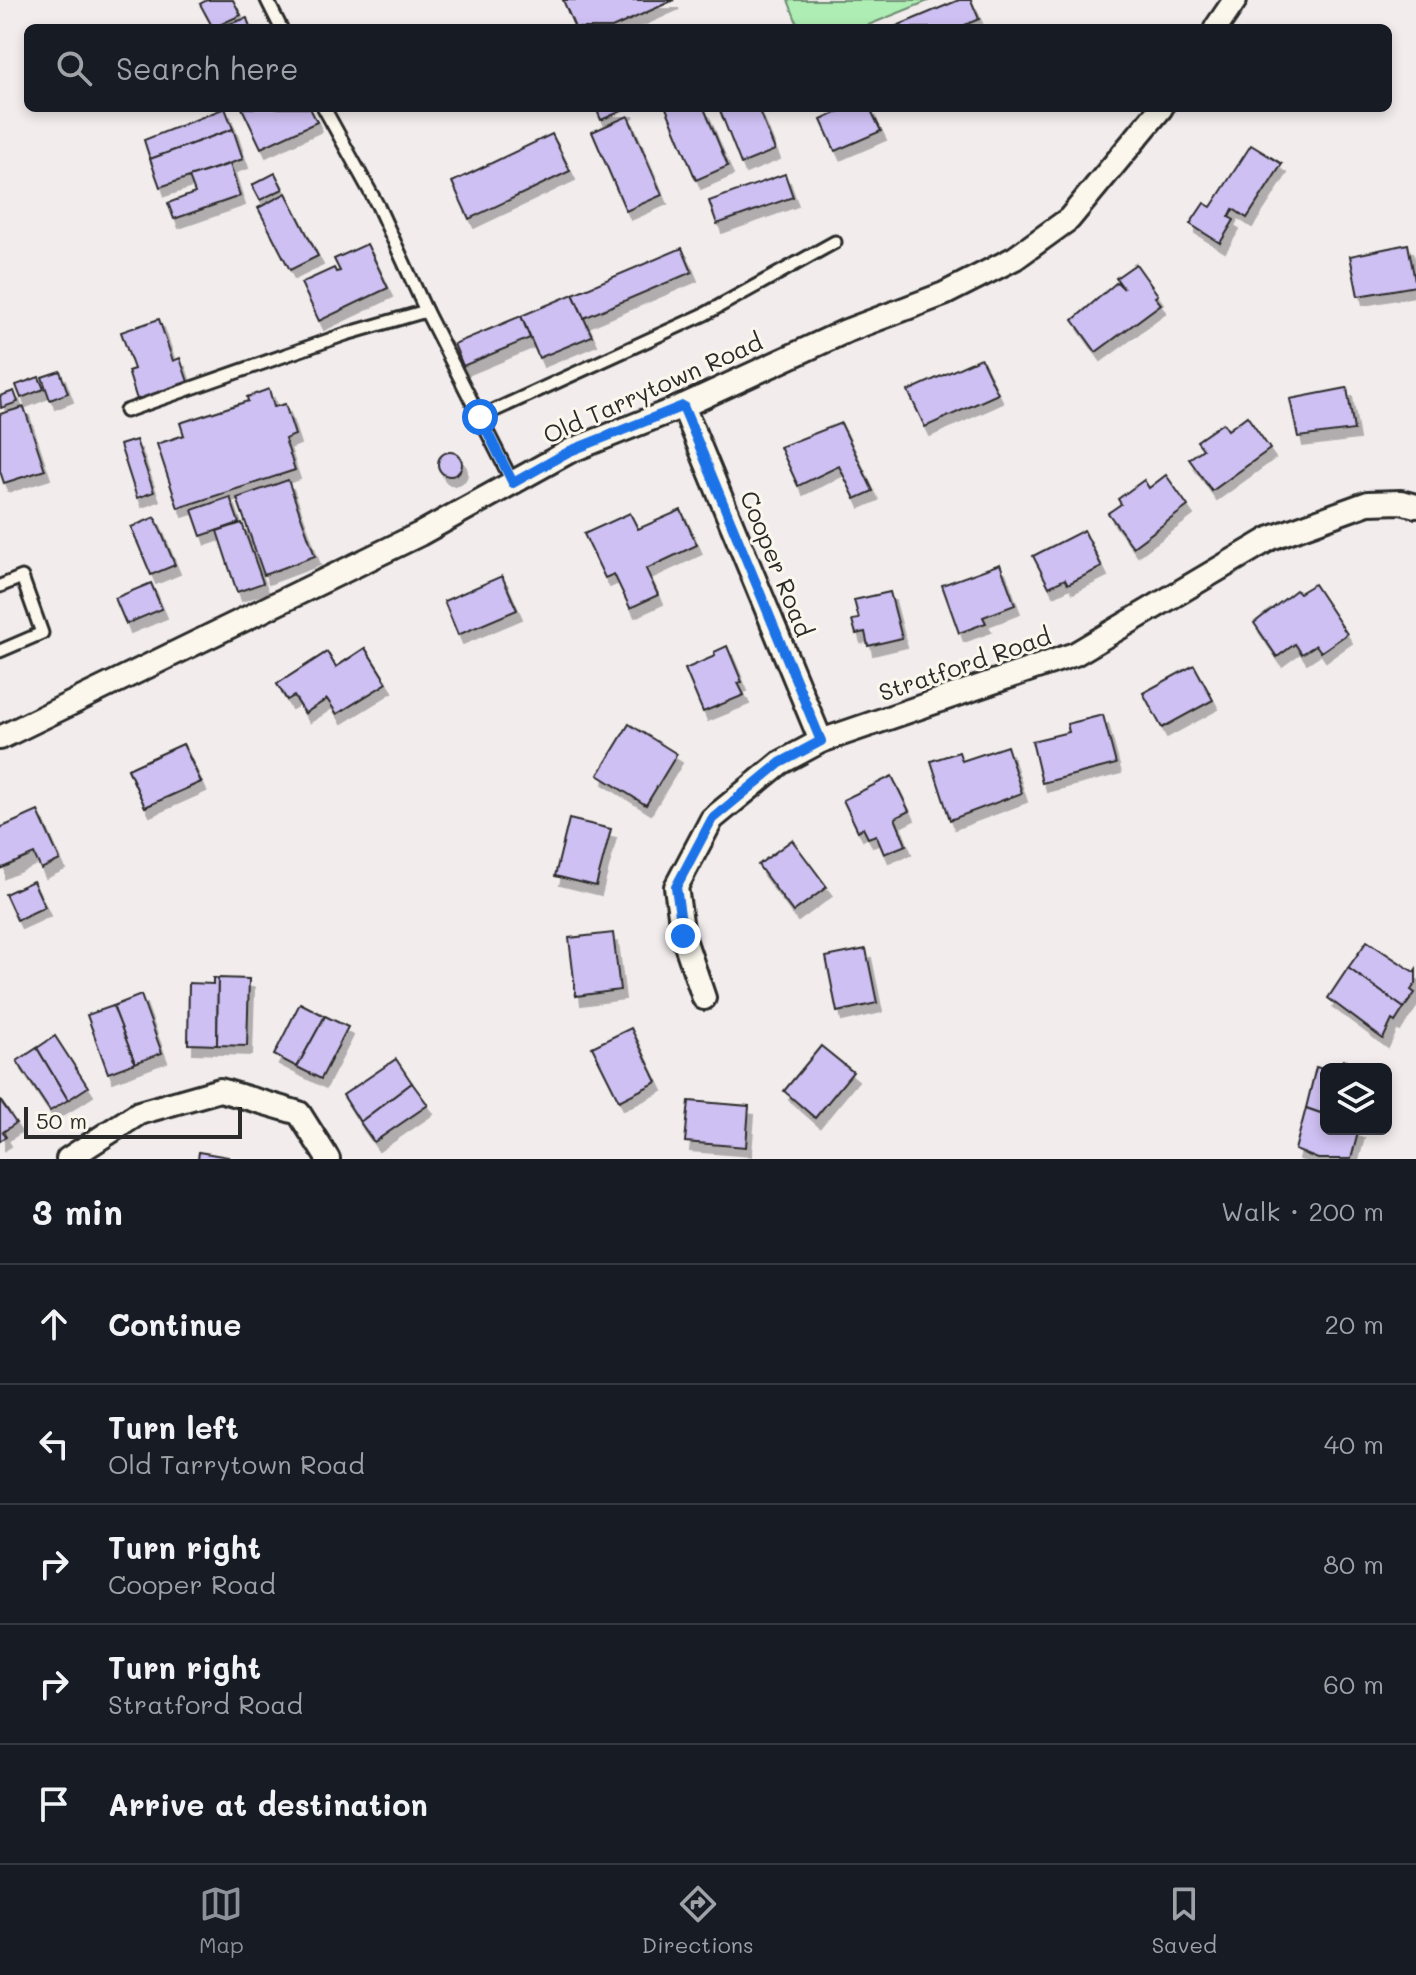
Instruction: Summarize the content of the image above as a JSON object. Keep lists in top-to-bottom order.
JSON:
{
  "streets": {
    "street": ["Old Tarrytown Road", "Cooper Road", "Stratford Road"]
  },
  "crossings": [
    ["Old Tarrytown Road", "Cooper Road"],
    ["Cooper Road", "Stratford Road"]
  ],
  "scale_bar": "50 m",
  "page": {
    "search": "Search here",
    "scale": "50 m",
    "heading": ["3 min", "Walk · 200 m"],
    "list": [
      ["Continue", "20 m"],
      ["Turn left", "Old Tarrytown Road", "40 m"],
      ["Turn right", "Cooper Road", "80 m"],
      ["Turn right", "Stratford Road", "60 m"],
      "Arrive at destination"
    ],
    "nav": ["Map", "Directions", "Saved"]
  }
}
